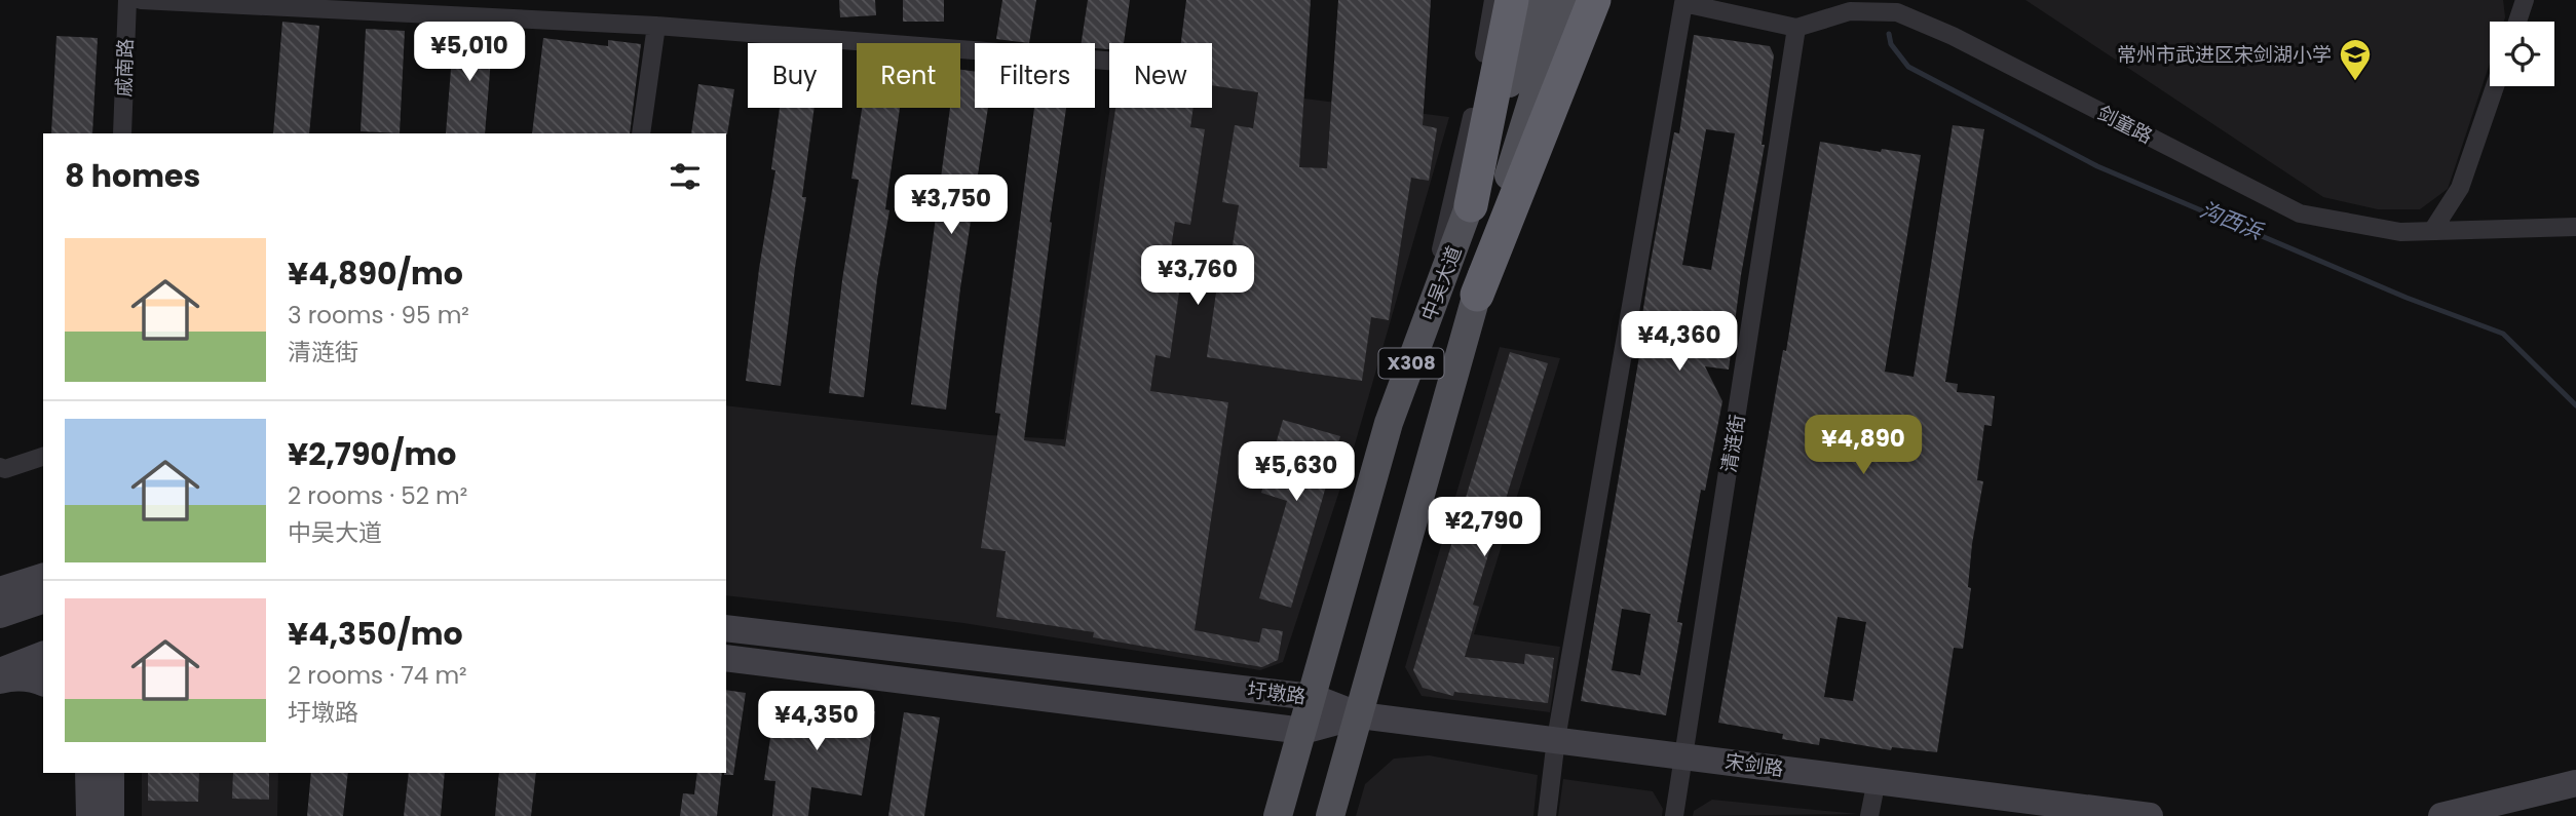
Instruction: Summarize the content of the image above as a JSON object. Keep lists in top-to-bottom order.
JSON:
{
  "streets": {
    "main road": [
      "中吴大道",
      "X308",
      "圩墩路",
      "宋剑路"
    ],
    "street": ["戚南路", "剑童路", "清涟街"]
  },
  "crossings": [
    ["剑童路", "清涟街"],
    ["剑童路", "宋剑路"],
    ["中吴大道", "圩墩路"],
    ["中吴大道", "宋剑路"],
    ["清涟街", "宋剑路"],
    ["圩墩路", "宋剑路"]
  ],
  "water": ["沟西浜"],
  "places": {
    "school or university": ["常州市武进区宋剑湖小学"]
  },
  "page": {
    "price": [
      "¥5,010",
      "¥3,750",
      "¥3,760",
      "¥4,360",
      "¥4,890",
      "¥5,630",
      "¥2,790",
      "¥4,350"
    ],
    "chip": [
      "Buy",
      "Rent",
      "Filters",
      "New"
    ],
    "heading": "8 homes",
    "list": [
      {
        "name": "¥4,890/mo",
        "note": "3 rooms · 95 m² · 清涟街"
      },
      {
        "name": "¥2,790/mo",
        "note": "2 rooms · 52 m² · 中吴大道"
      },
      {
        "name": "¥4,350/mo",
        "note": "2 rooms · 74 m² · 圩墩路"
      }
    ]
  }
}
